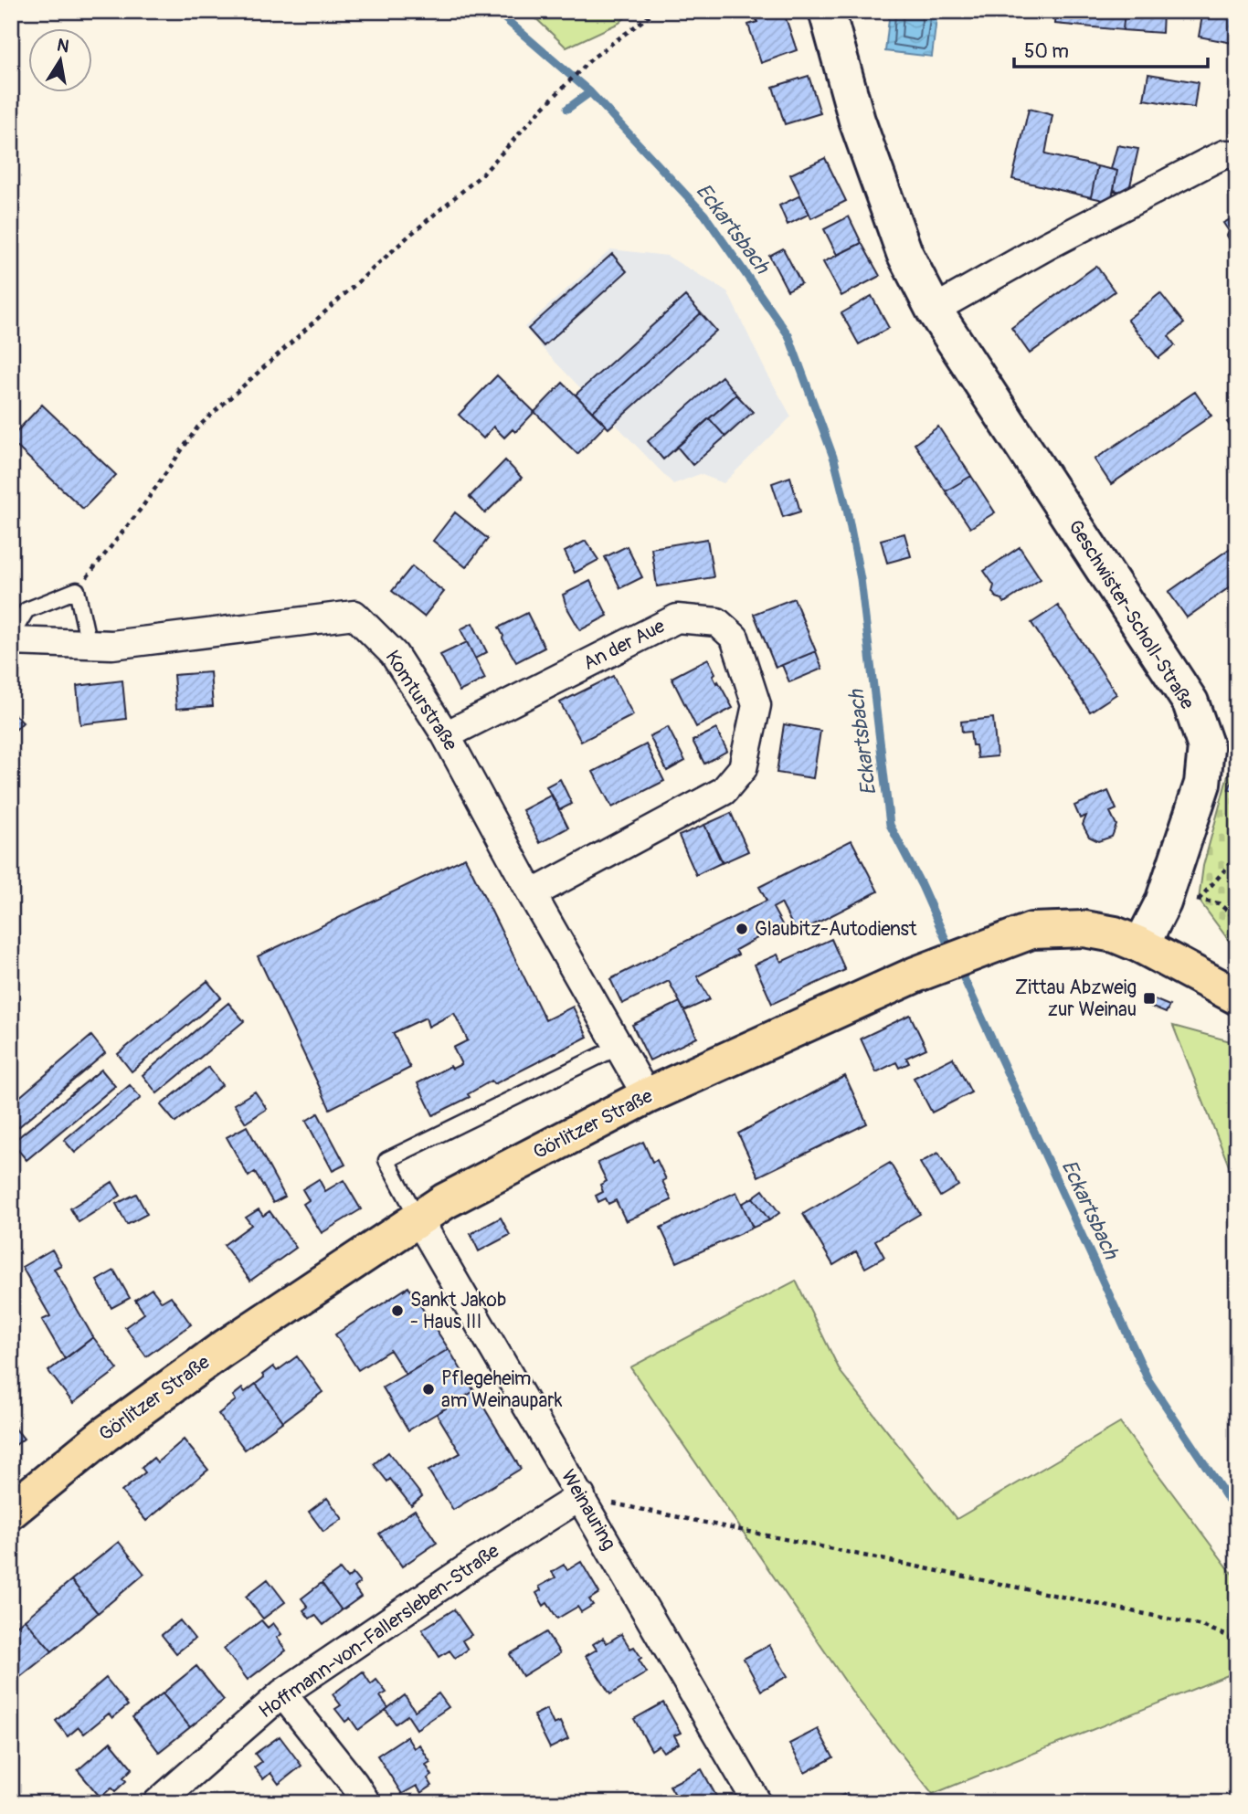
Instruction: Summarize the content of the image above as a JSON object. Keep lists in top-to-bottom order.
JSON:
{
  "streets": {
    "main road": ["Görlitzer Straße"],
    "street": [
      "Geschwister-Scholl-Straße",
      "An der Aue",
      "Komturstraße",
      "Weinauring",
      "Hoffmann-von-Fallersleben-Straße"
    ]
  },
  "crossings": [
    ["Geschwister-Scholl-Straße", "Görlitzer Straße"],
    ["An der Aue", "Komturstraße"],
    ["Komturstraße", "Görlitzer Straße"],
    ["Görlitzer Straße", "Weinauring"],
    ["Weinauring", "Hoffmann-von-Fallersleben-Straße"]
  ],
  "water": ["Eckartsbach"],
  "places": {
    "other": ["Glaubitz-Autodienst", "Sankt Jakob - Haus III", "Pflegeheim am Weinaupark"],
    "transit": ["Zittau Abzweig zur Weinau"]
  },
  "scale_bar": "50 m",
  "north": "top"
}
